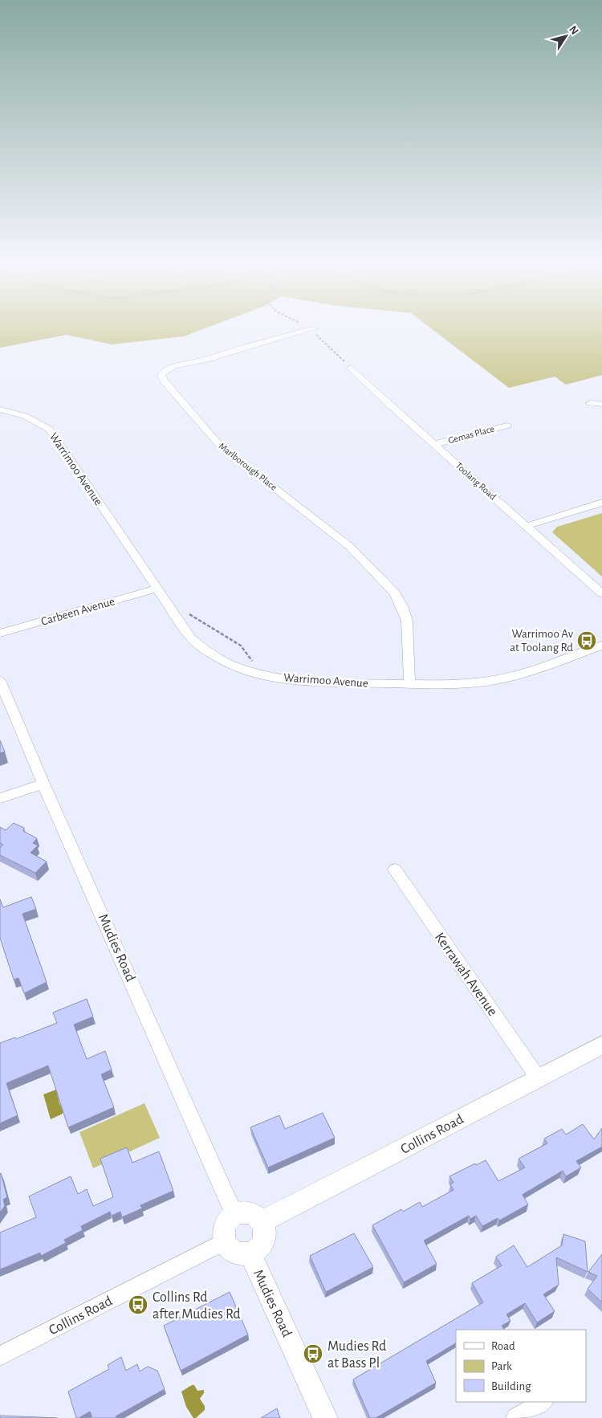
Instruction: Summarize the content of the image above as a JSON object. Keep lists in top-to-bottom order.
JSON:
{
  "streets": {
    "street": [
      "Gemas Place",
      "Marlborough Place",
      "Warrimoo Avenue",
      "Toolang Road",
      "Carbeen Avenue",
      "Mudies Road",
      "Kerrawah Avenue",
      "Collins Road"
    ]
  },
  "crossings": [
    ["Gemas Place", "Toolang Road"],
    ["Marlborough Place", "Warrimoo Avenue"],
    ["Warrimoo Avenue", "Carbeen Avenue"],
    ["Mudies Road", "Collins Road"],
    ["Kerrawah Avenue", "Collins Road"]
  ],
  "places": {
    "bus stop": ["Warrimoo Av at Toolang Rd", "Collins Rd after Mudies Rd", "Mudies Rd at Bass Pl"]
  },
  "legend": ["Road", "Park", "Building"],
  "north": "top right"
}
